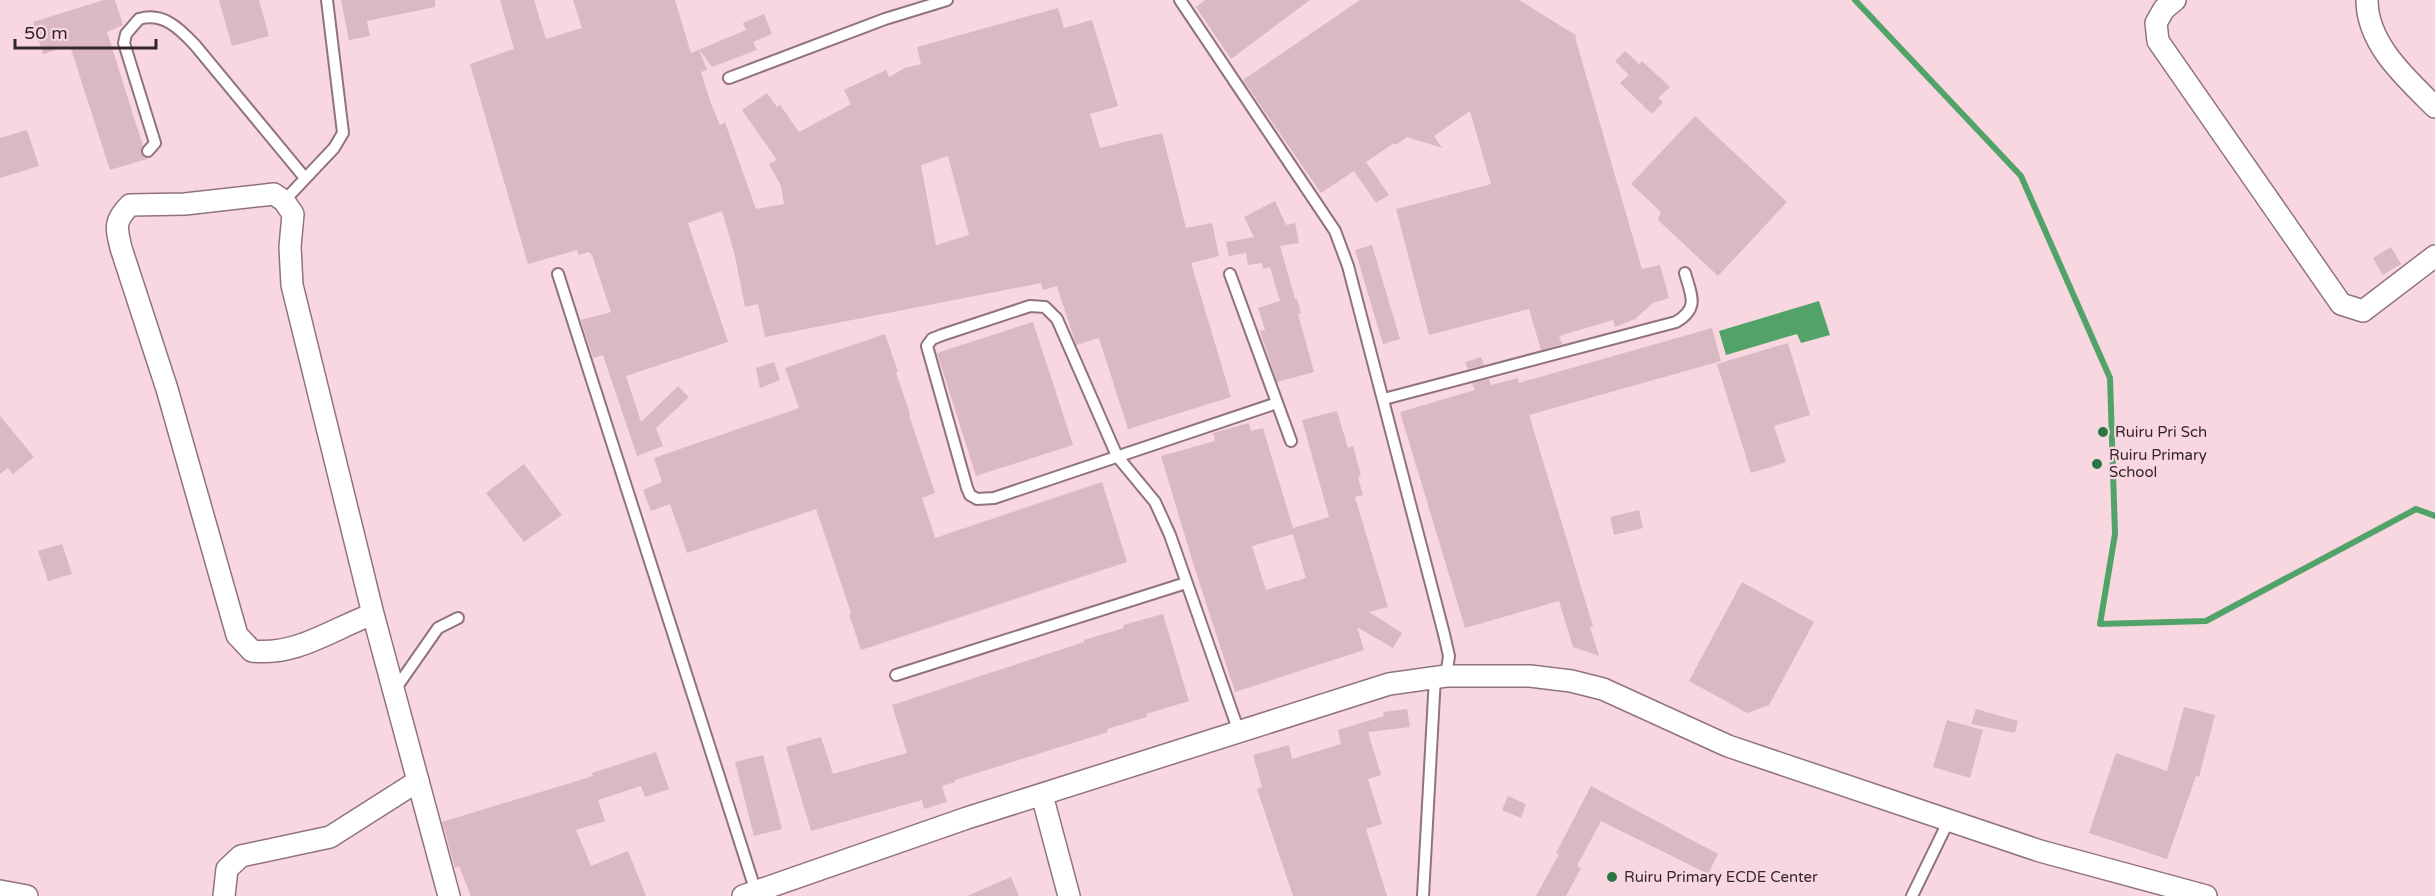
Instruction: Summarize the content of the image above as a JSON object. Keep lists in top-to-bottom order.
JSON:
{
  "places": ["Ruiru Pri Sch", "Ruiru Primary School", "Ruiru Primary ECDE Center"],
  "scale_bar": "50 m"
}
